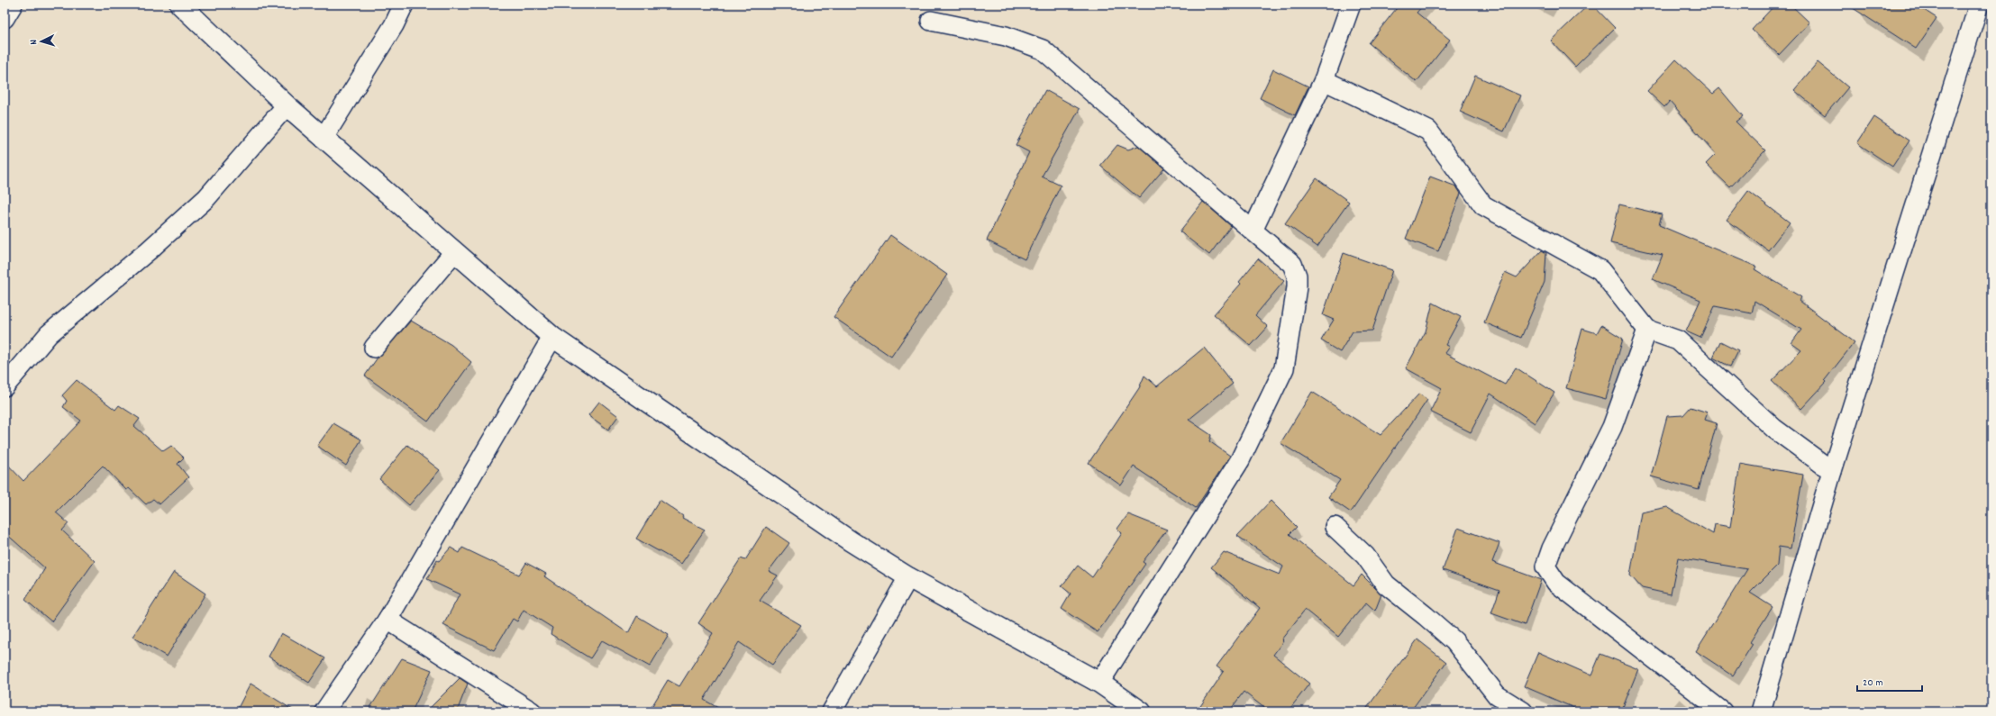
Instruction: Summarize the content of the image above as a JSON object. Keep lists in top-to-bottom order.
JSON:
{
  "scale_bar": "20 m",
  "north": "left"
}
